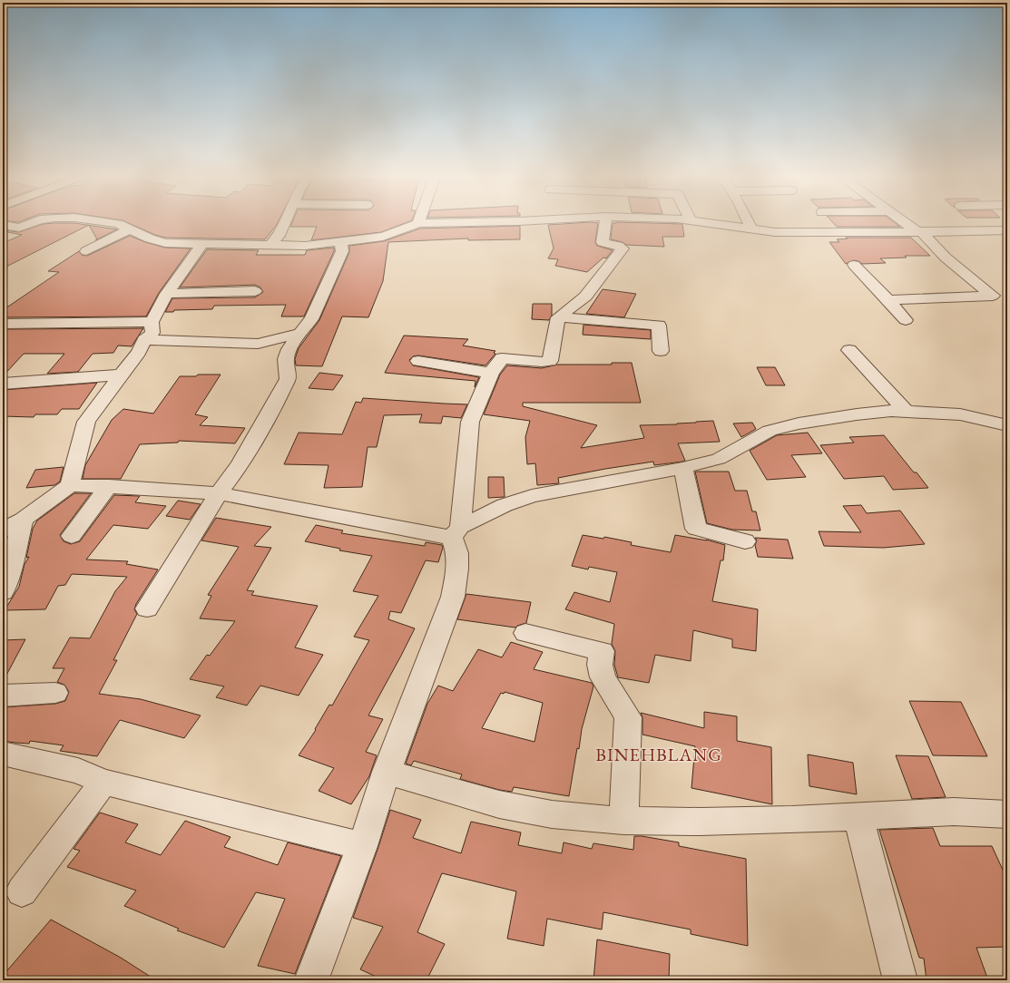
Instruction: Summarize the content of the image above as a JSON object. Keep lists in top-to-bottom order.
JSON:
{
  "districts": ["BINEHBLANG"]
}
